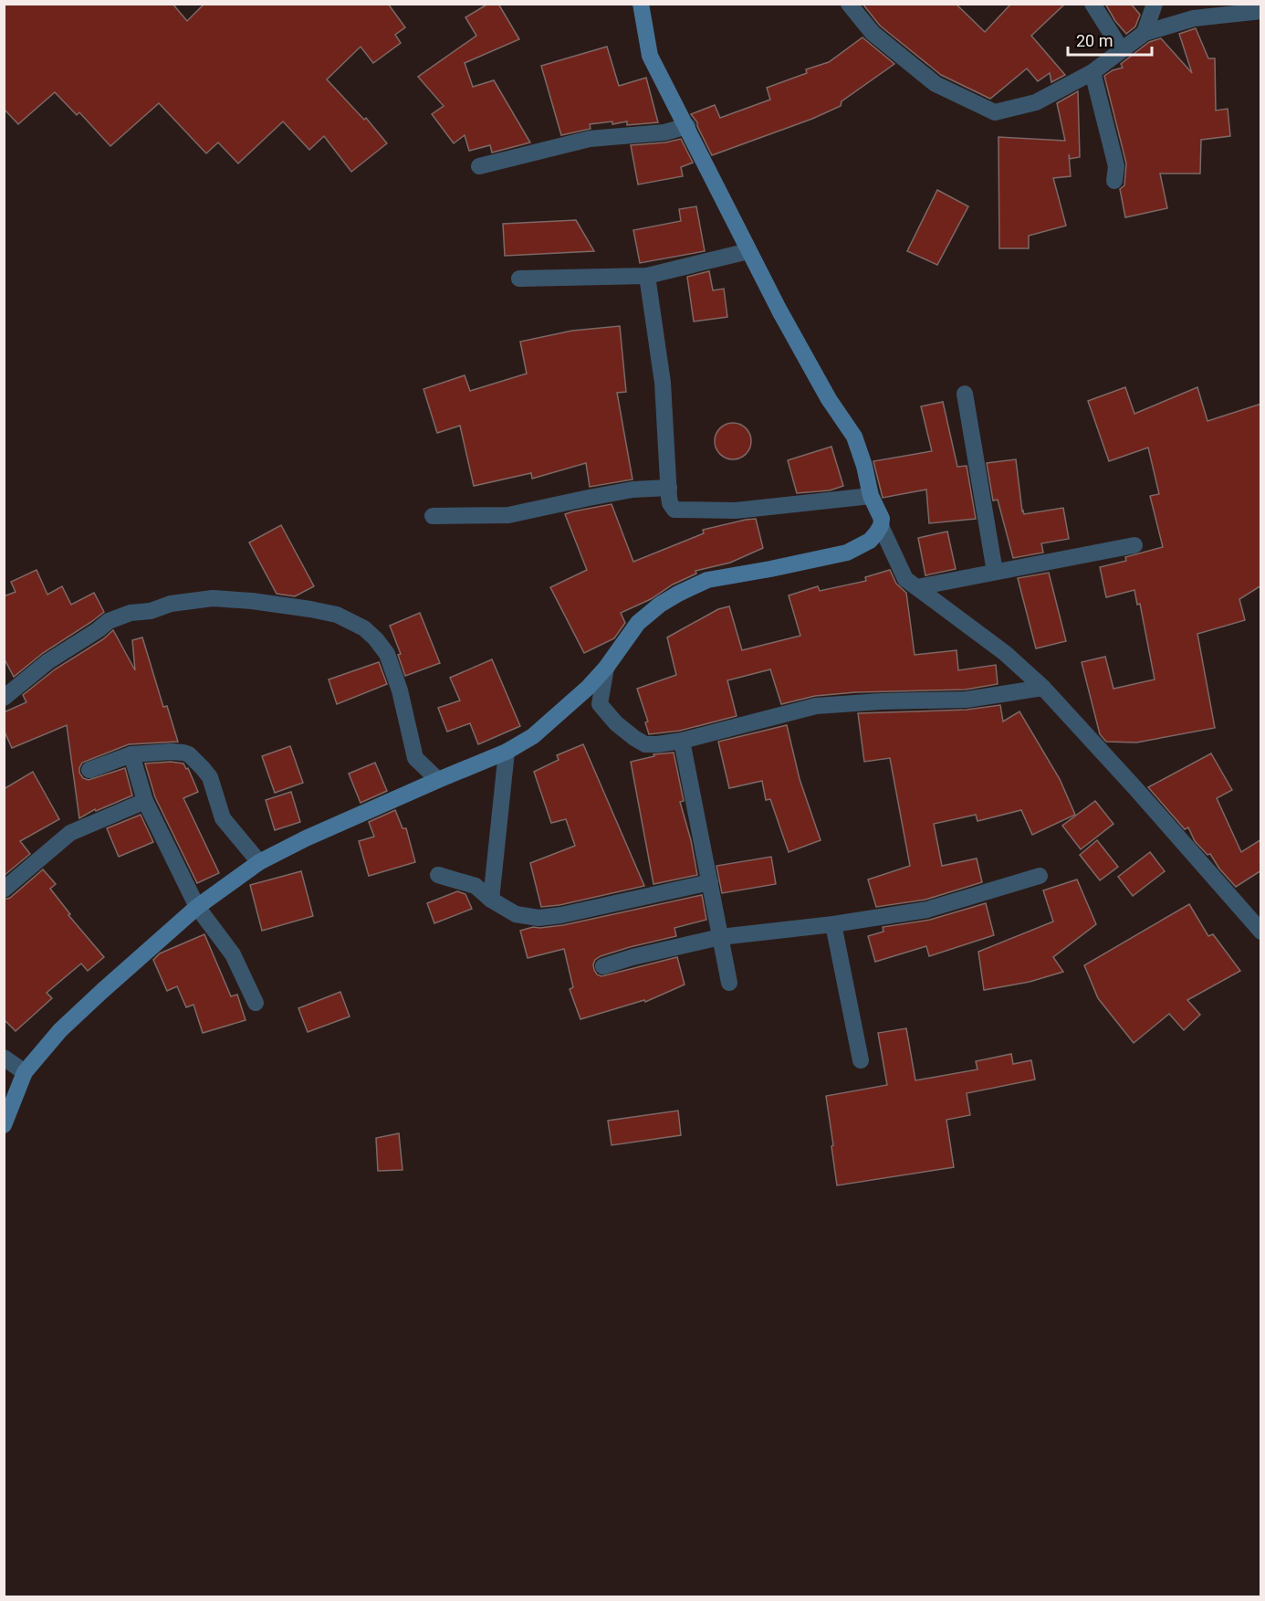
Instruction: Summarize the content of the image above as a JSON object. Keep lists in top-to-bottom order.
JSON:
{
  "scale_bar": "20 m"
}
